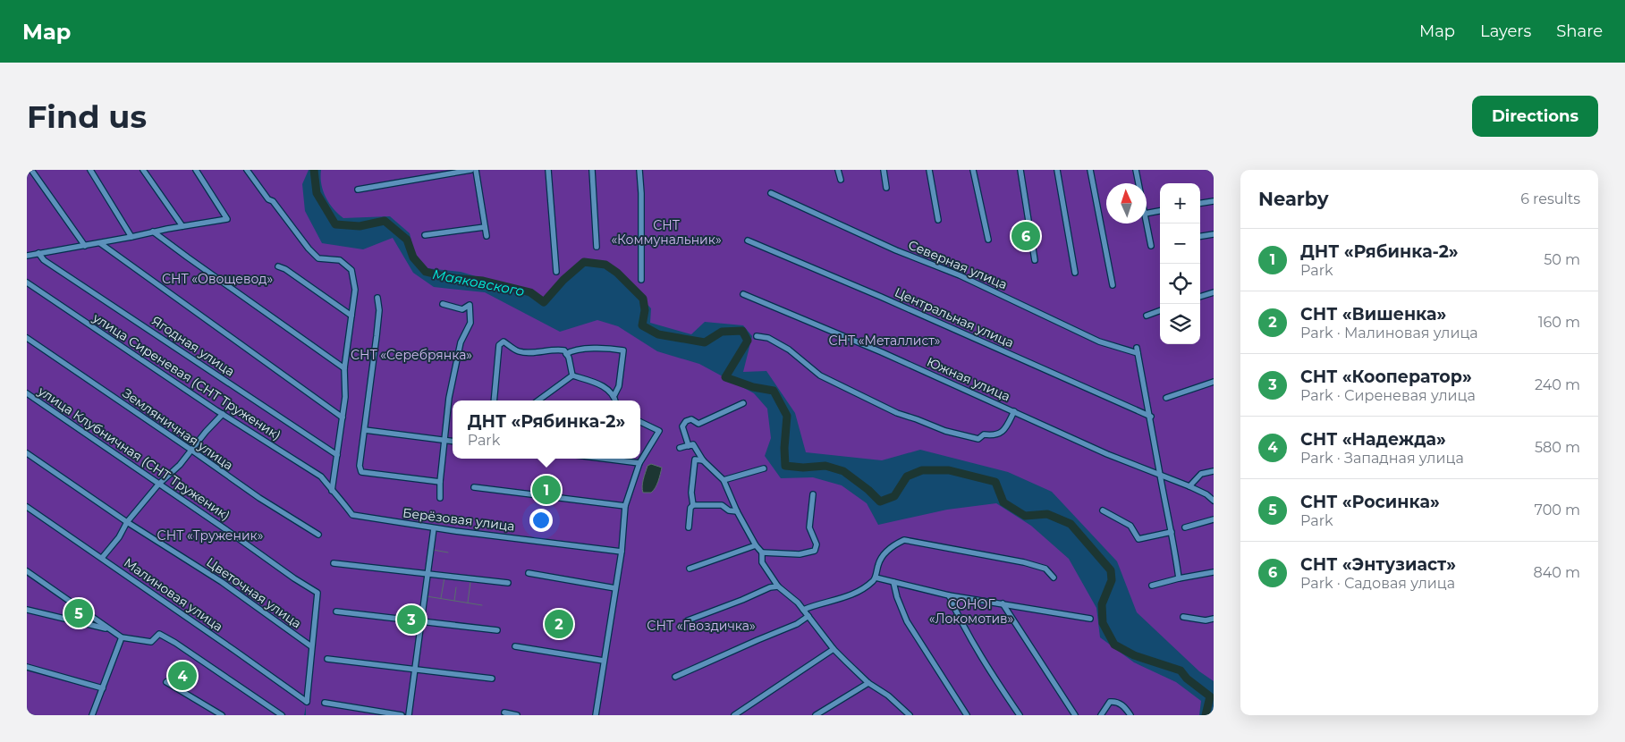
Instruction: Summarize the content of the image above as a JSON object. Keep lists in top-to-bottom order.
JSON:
{
  "streets": {
    "street": [
      "Северная улица",
      "Центральная улица",
      "Ягодная улица",
      "улица Сиреневая (СНТ Труженик)",
      "Южная улица",
      "Земляничная улица",
      "улица Клубничная (СНТ Труженик)",
      "Берёзовая улица",
      "Цветочная улица",
      "Малиновая улица"
    ]
  },
  "crossings": [
    ["Северная улица", "Центральная улица"],
    ["улица Сиреневая (СНТ Труженик)", "Берёзовая улица"],
    ["улица Клубничная (СНТ Труженик)", "Цветочная улица"],
    ["улица Клубничная (СНТ Труженик)", "Малиновая улица"],
    ["Цветочная улица", "Малиновая улица"]
  ],
  "water": ["Маяковского"],
  "parks": [
    "СНТ «Коммунальник»",
    "СНТ «Овощевод»",
    "СНТ «Металлист»",
    "СНТ «Серебрянка»",
    "СНТ «Труженик»",
    "СОНОГ «Локомотив»",
    "СНТ «Гвоздичка»"
  ],
  "north": "top",
  "page": {
    "header": "Map",
    "nav": ["Map", "Layers", "Share"],
    "buttons": "Directions",
    "title": "Find us",
    "heading": ["Nearby", "6 results"],
    "map_buttons": ["+", "−"],
    "pins": [
      "6",
      "1",
      "5",
      "3",
      "2",
      "4"
    ],
    "list": [
      {
        "mark": "1",
        "name": "ДНТ «Рябинка-2»",
        "note": "Park",
        "value": "50 m"
      },
      {
        "mark": "2",
        "name": "СНТ «Вишенка»",
        "note": "Park · Малиновая улица",
        "value": "160 m"
      },
      {
        "mark": "3",
        "name": "СНТ «Кооператор»",
        "note": "Park · Сиреневая улица",
        "value": "240 m"
      },
      {
        "mark": "4",
        "name": "СНТ «Надежда»",
        "note": "Park · Западная улица",
        "value": "580 m"
      },
      {
        "mark": "5",
        "name": "СНТ «Росинка»",
        "note": "Park",
        "value": "700 m"
      },
      {
        "mark": "6",
        "name": "СНТ «Энтузиаст»",
        "note": "Park · Садовая улица",
        "value": "840 m"
      }
    ],
    "popup": ["ДНТ «Рябинка-2»", "Park"]
  }
}
